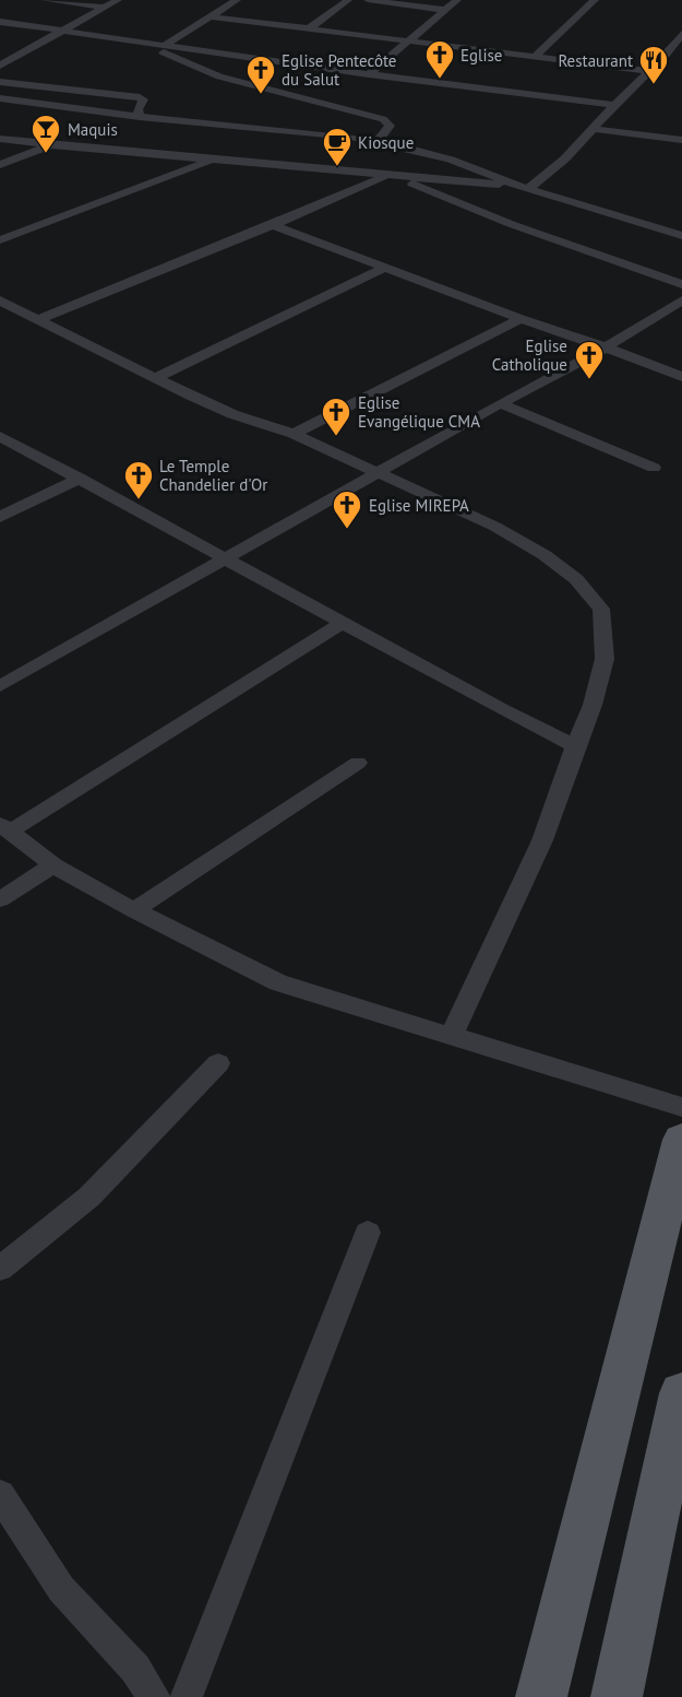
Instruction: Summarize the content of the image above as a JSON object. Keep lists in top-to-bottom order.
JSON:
{
  "places": {
    "church": [
      "Eglise",
      "Eglise Pentecôte du Salut",
      "Eglise Catholique",
      "Eglise Evangélique CMA",
      "Le Temple Chandelier d'Or",
      "Eglise MIREPA"
    ],
    "restaurant": ["Restaurant"],
    "bar": ["Maquis"],
    "cafe": ["Kiosque"]
  }
}
